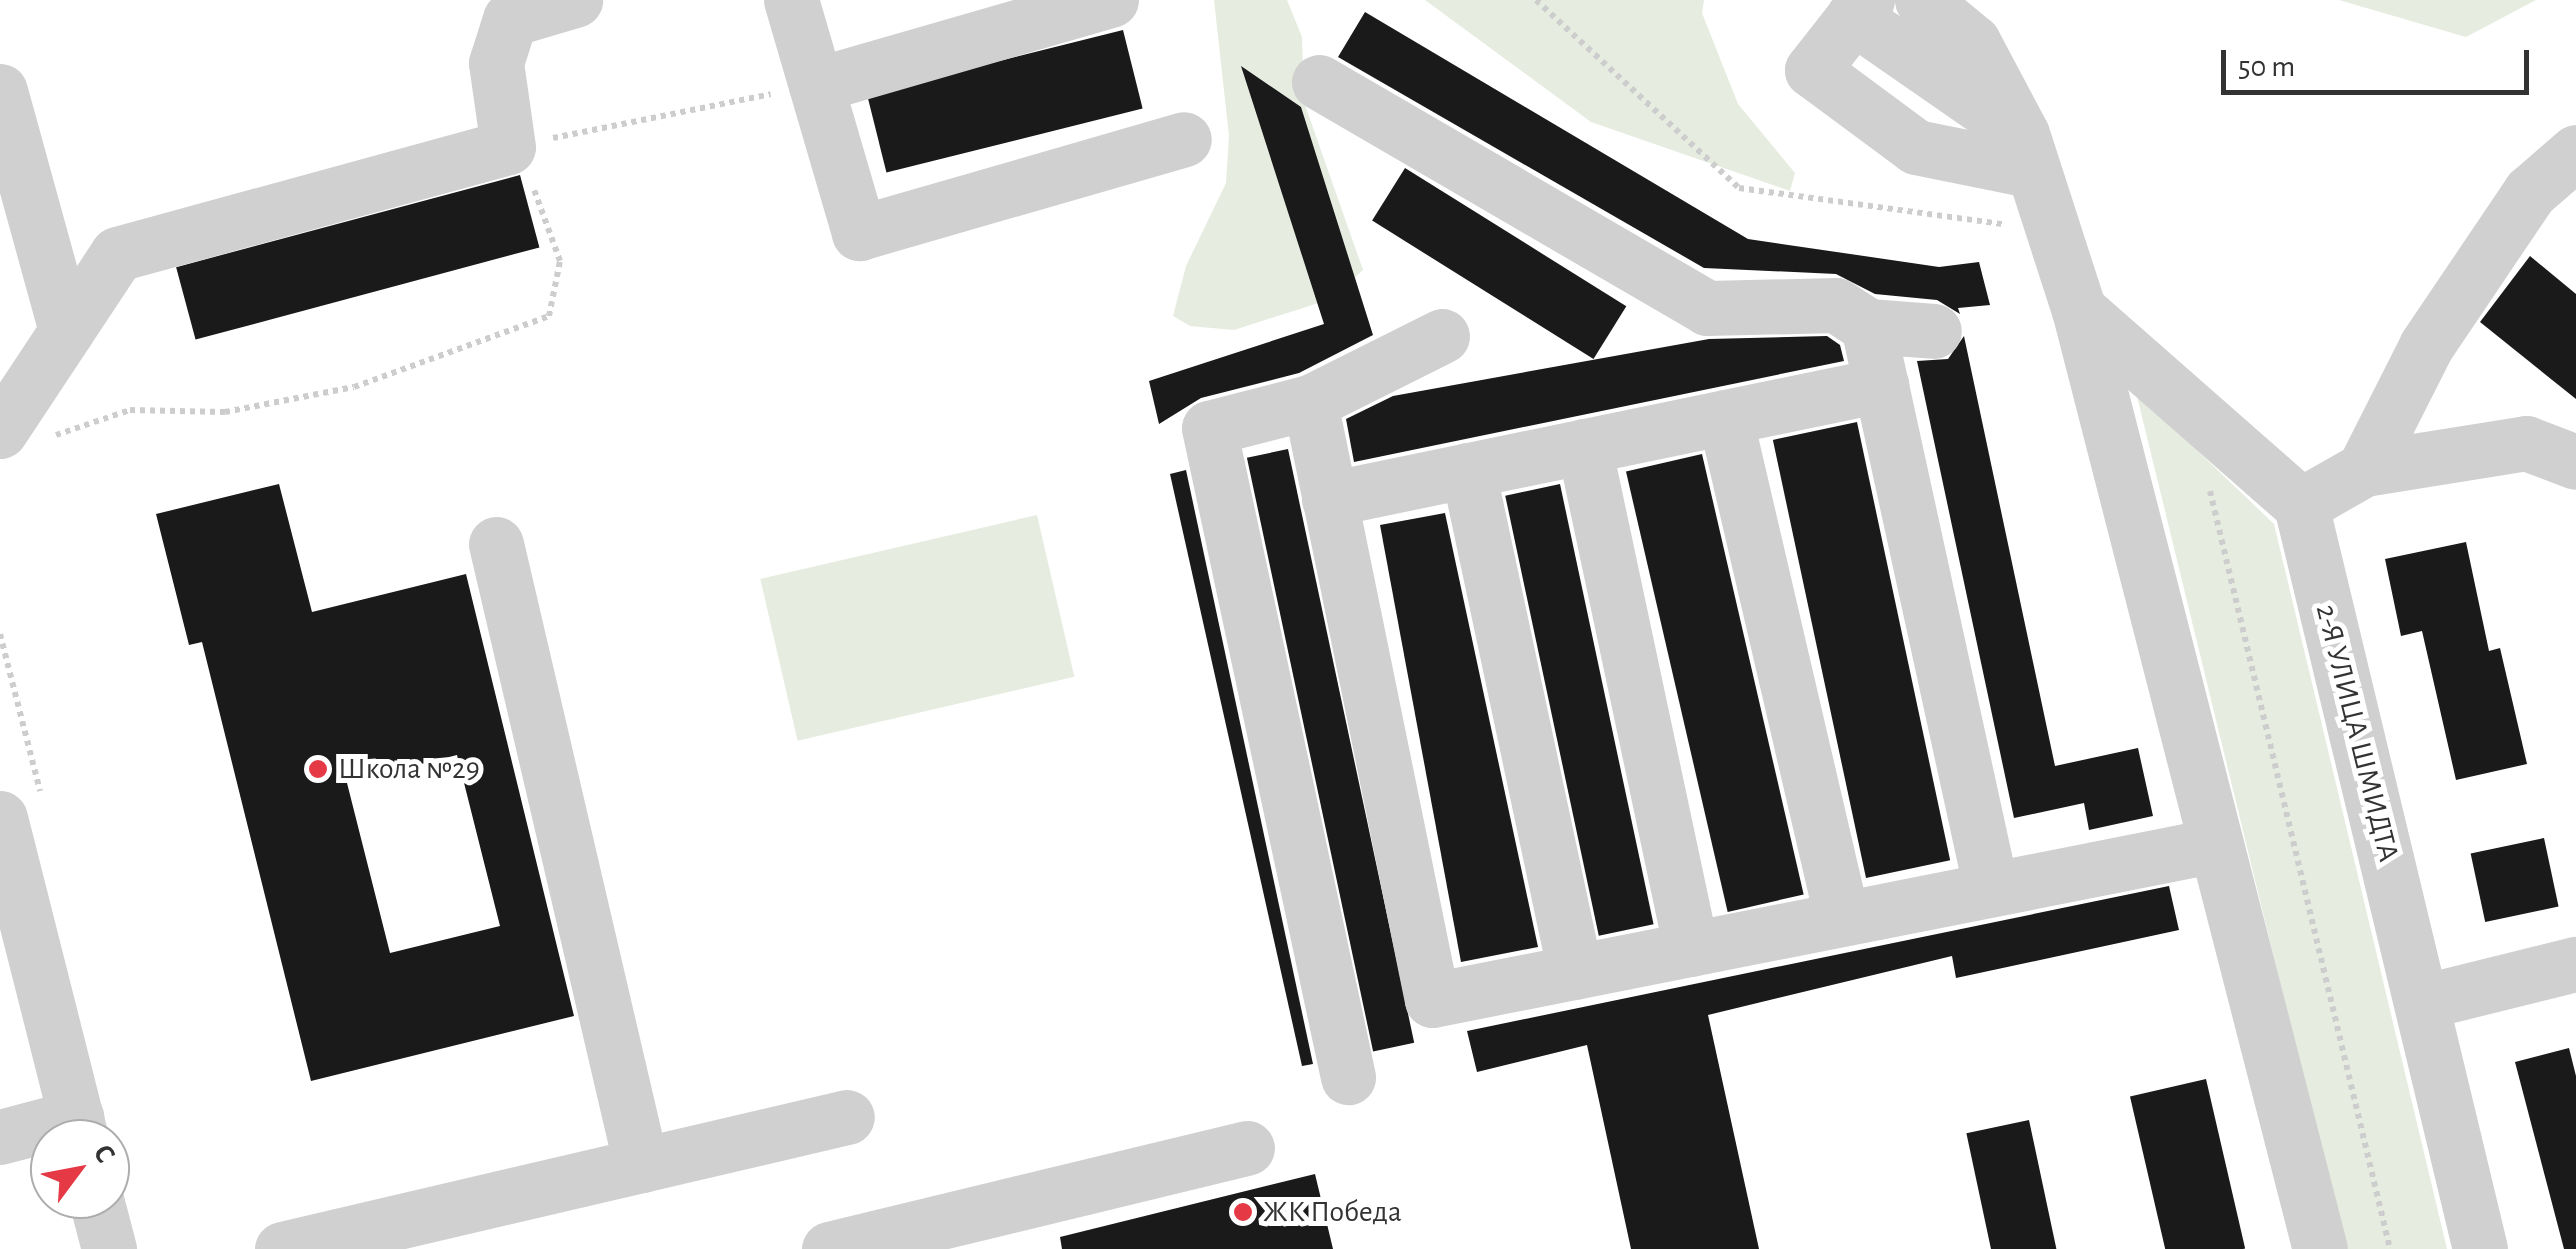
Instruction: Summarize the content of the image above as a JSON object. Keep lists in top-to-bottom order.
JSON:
{
  "streets": {
    "street": ["2-Я УЛИЦА ШМИДТА"]
  },
  "places": ["Школа №29", "ЖК Победа"],
  "scale_bar": "50 m",
  "north": "top right"
}
